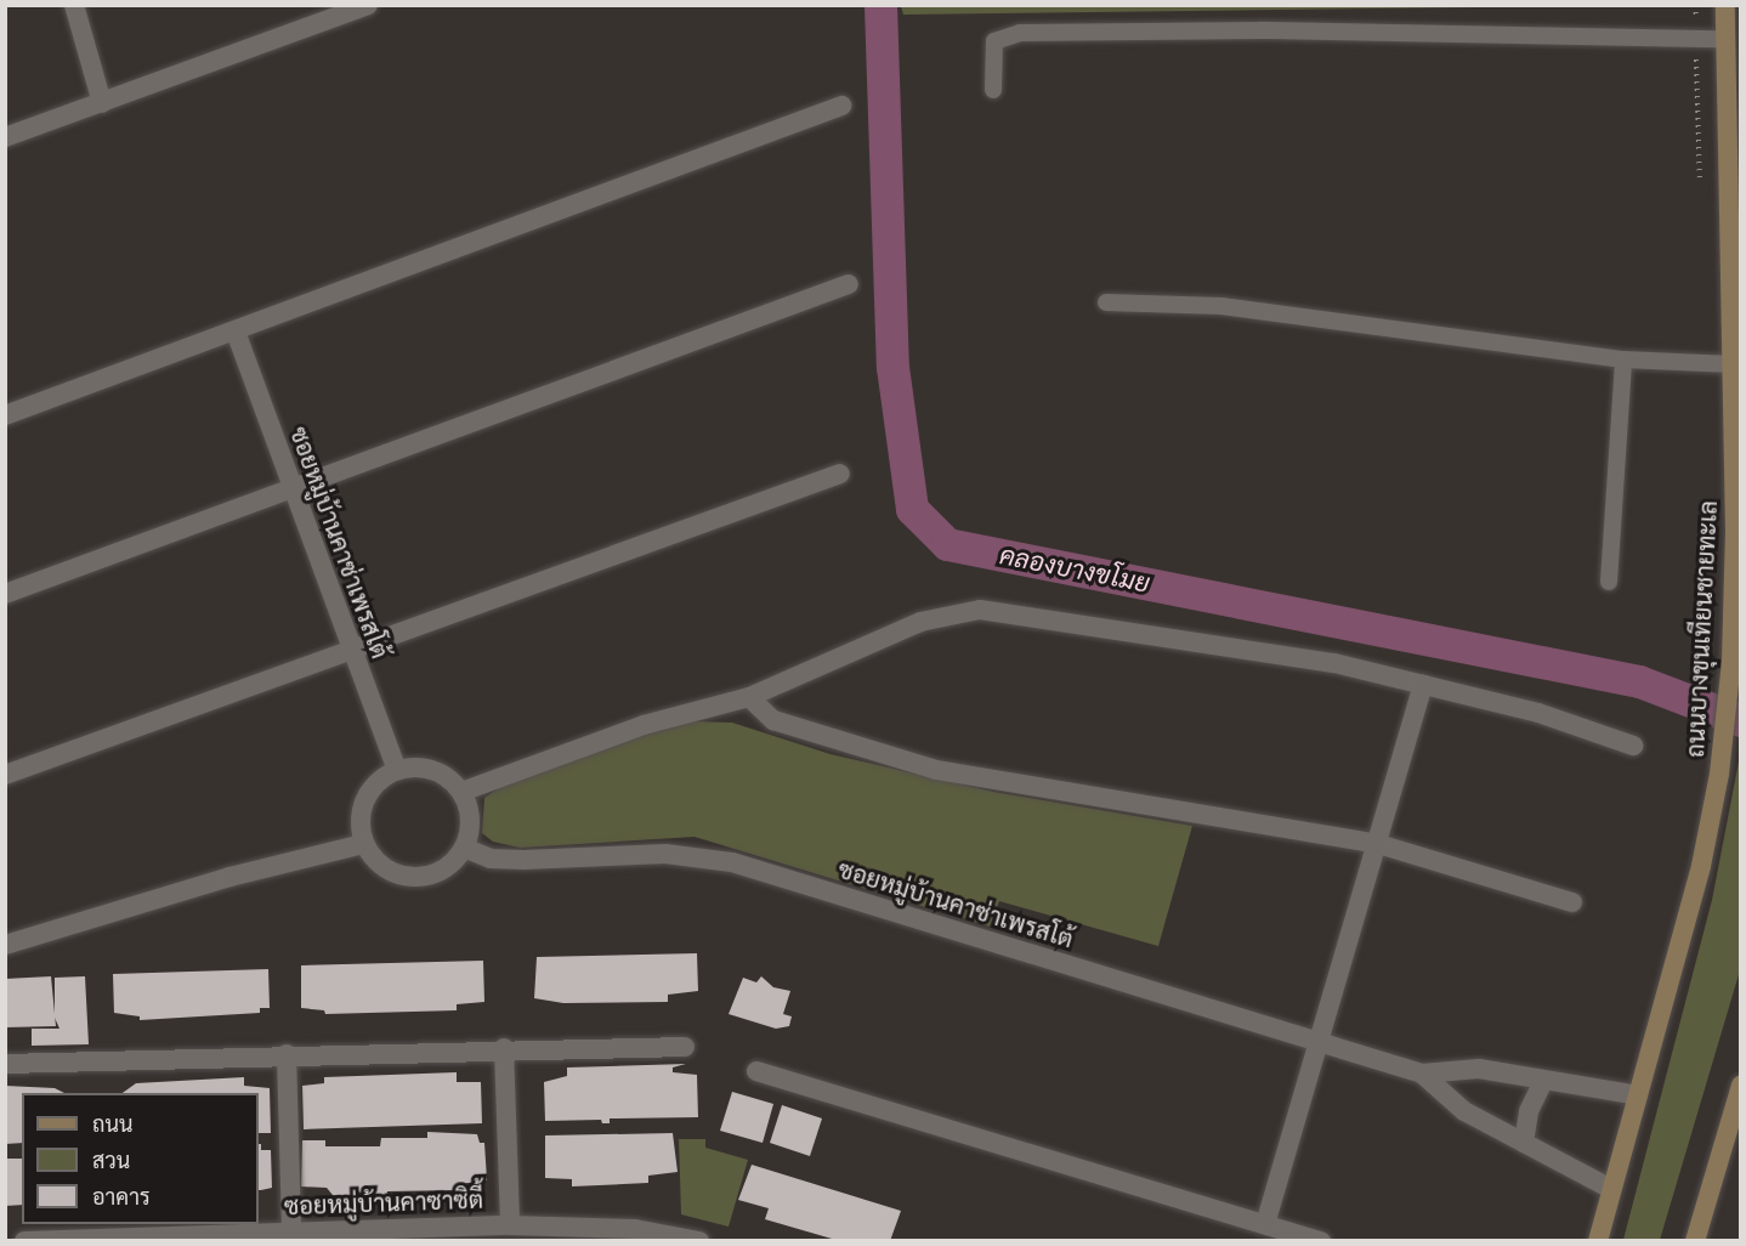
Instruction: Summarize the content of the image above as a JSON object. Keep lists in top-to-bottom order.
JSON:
{
  "streets": {
    "main road": ["ถนนบางขุนเทียนชายทะเล"],
    "street": ["ซอยหมู่บ้านคาซ่าเพรสโต้", "ซอยหมู่บ้านคาซาซิตี้"]
  },
  "crossings": [
    ["ซอยหมู่บ้านคาซ่าเพรสโต้", "ถนนบางขุนเทียนชายทะเล"]
  ],
  "water": ["คลองบางขโมย"],
  "legend": ["ถนน", "สวน", "อาคาร"]
}
